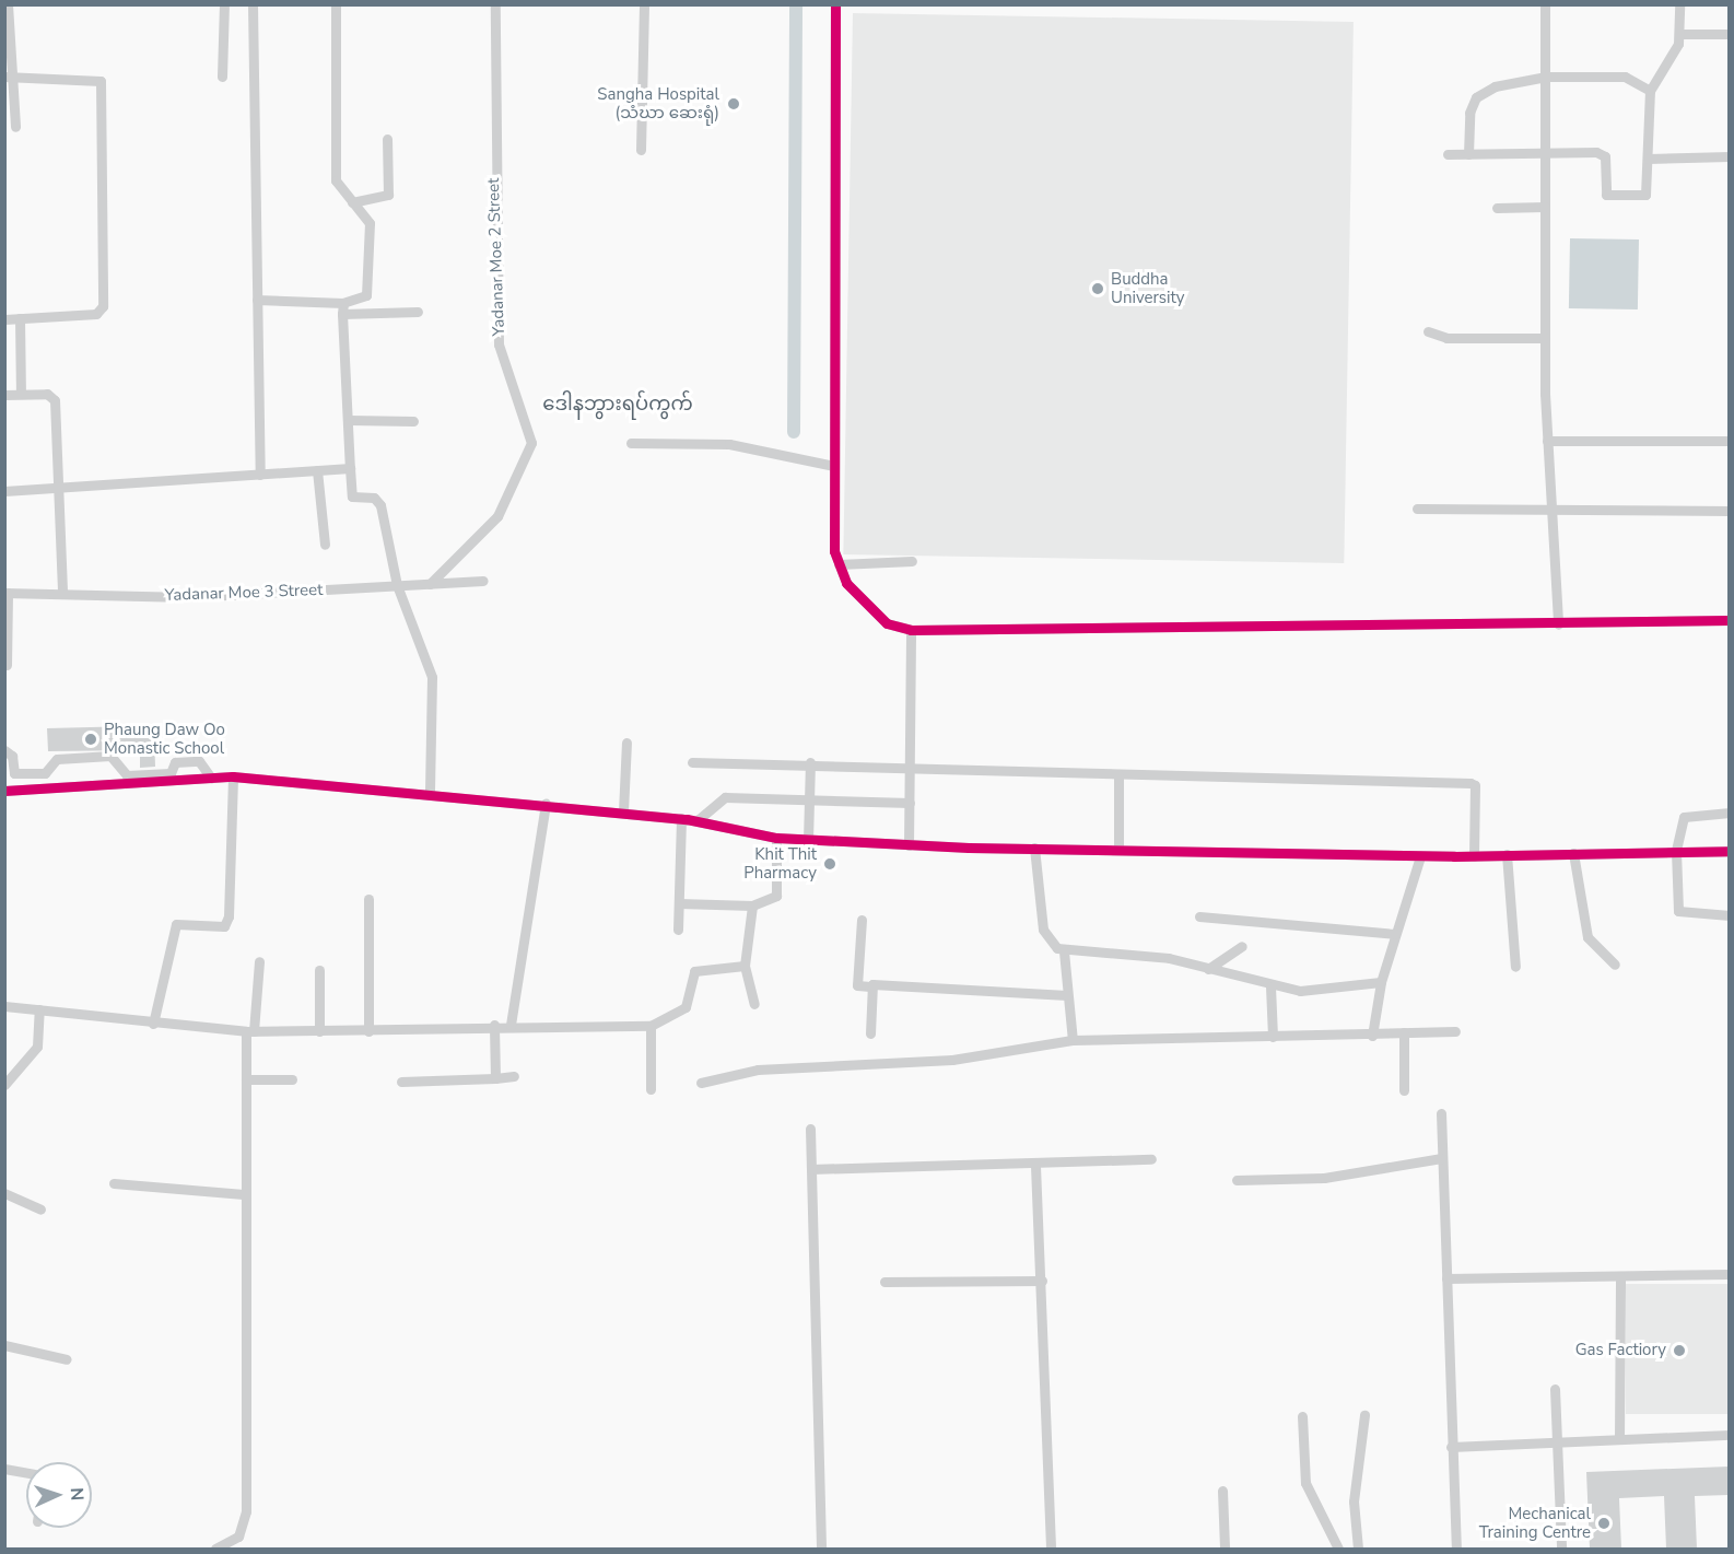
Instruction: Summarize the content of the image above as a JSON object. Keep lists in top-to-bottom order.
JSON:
{
  "streets": {
    "street": ["Yadanar Moe 2 Street", "Yadanar Moe 3 Street"]
  },
  "crossings": [
    ["Yadanar Moe 2 Street", "Yadanar Moe 3 Street"]
  ],
  "districts": ["ဒေါနဘွားရပ်ကွက်"],
  "places": [
    "Sangha Hospital (သံဃာ ဆေးရုံ)",
    "Buddha University",
    "Phaung Daw Oo Monastic School",
    "Khit Thit Pharmacy",
    "Gas Factiory",
    "Mechanical Training Centre"
  ],
  "north": "right"
}
